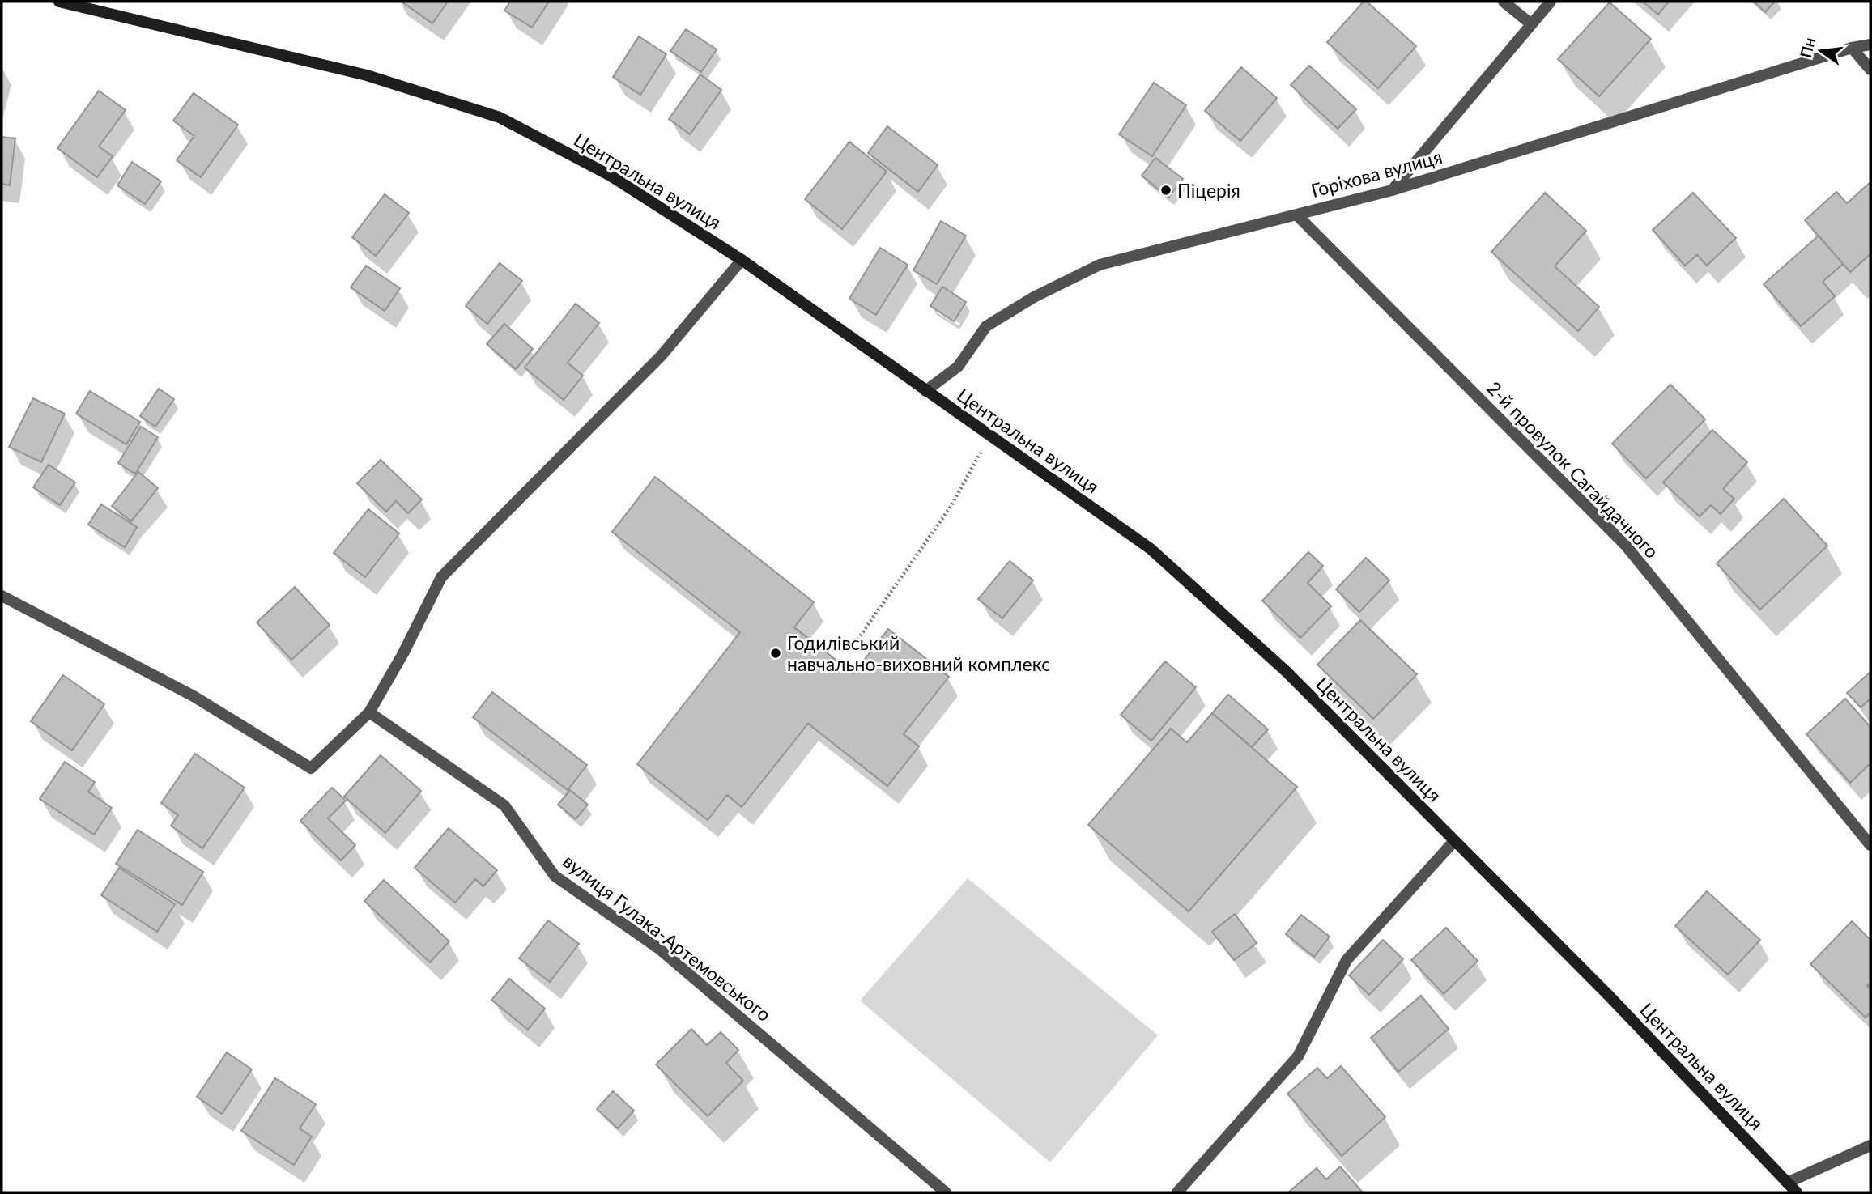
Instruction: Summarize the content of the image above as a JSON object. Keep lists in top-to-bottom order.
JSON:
{
  "streets": {
    "main road": ["Центральна вулиця"],
    "street": ["Горіхова вулиця", "2-й провулок Сагайдачного", "вулиця Гулака-Артемовського"]
  },
  "crossings": [
    ["Горіхова вулиця", "Центральна вулиця"],
    ["Горіхова вулиця", "2-й провулок Сагайдачного"]
  ],
  "places": ["Піцерія", "Годилівський навчально-виховний комплекс"],
  "north": "left"
}
